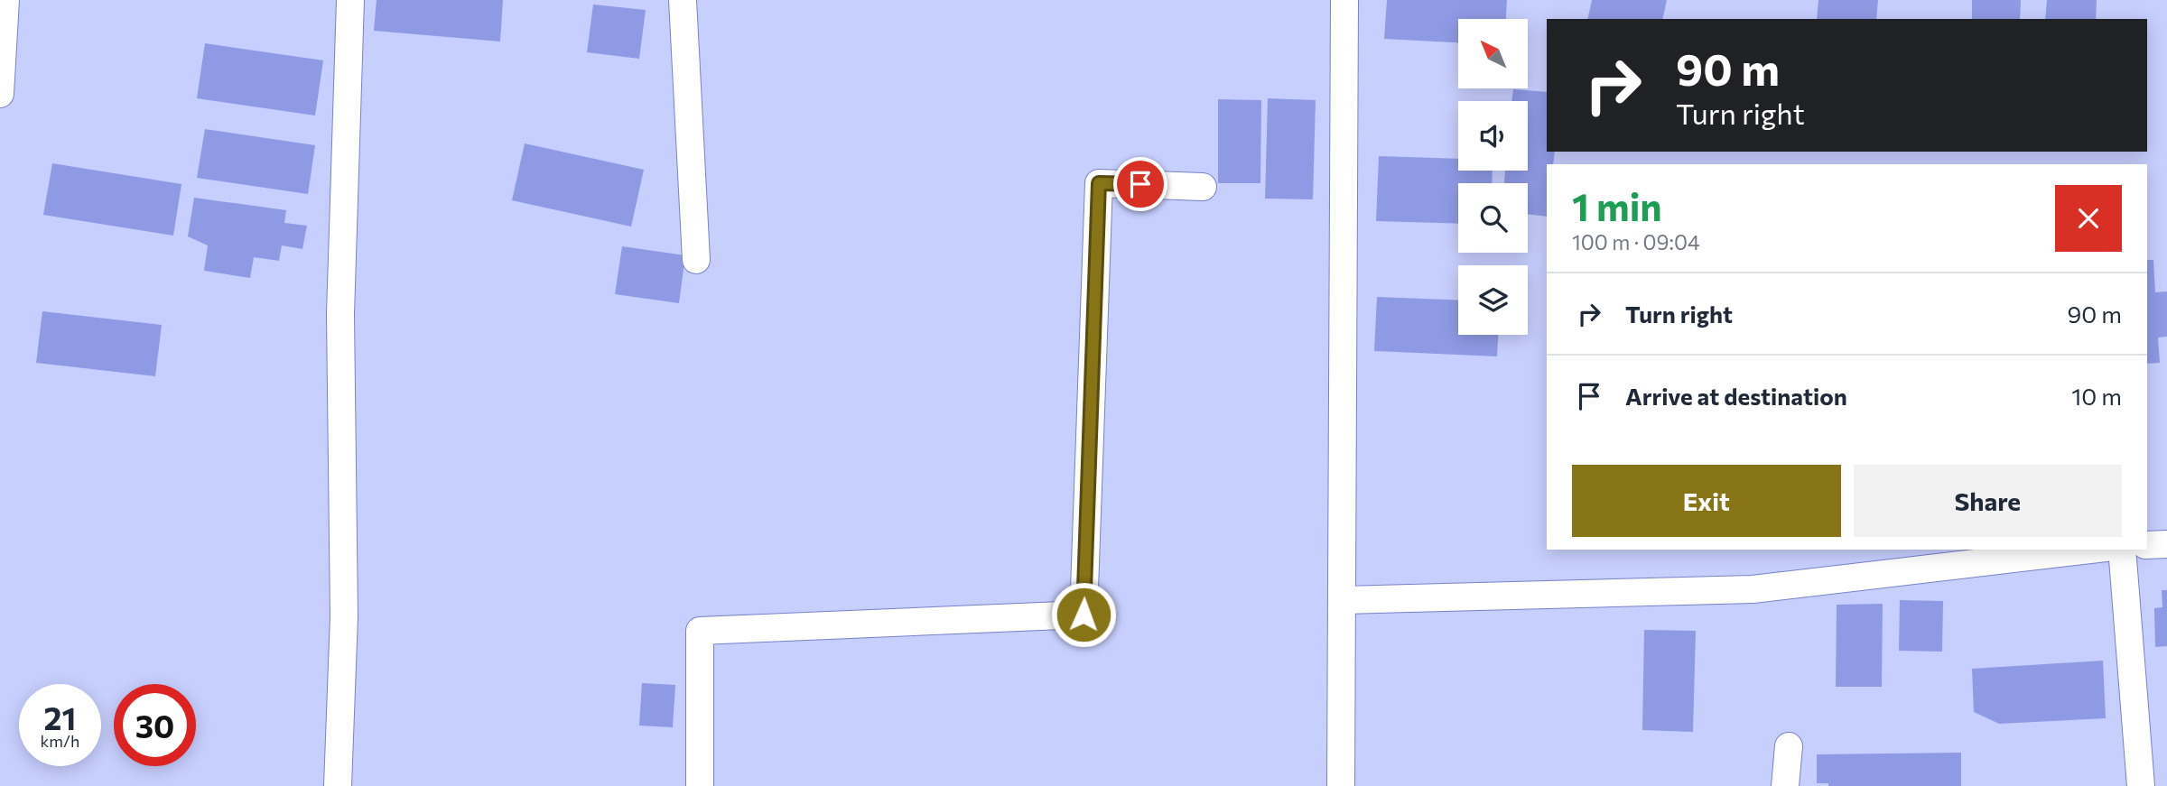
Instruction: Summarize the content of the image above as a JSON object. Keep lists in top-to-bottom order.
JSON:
{
  "north": "top left",
  "page": {
    "turn": ["90 m", "Turn right"],
    "heading": ["1 min", "100 m · 09:04"],
    "list": [
      {
        "name": "Turn right",
        "value": "90 m"
      },
      {
        "name": "Arrive at destination",
        "value": "10 m"
      }
    ],
    "buttons": ["Exit", "Share"],
    "speed": "21 km/h",
    "limit": "30"
  }
}
